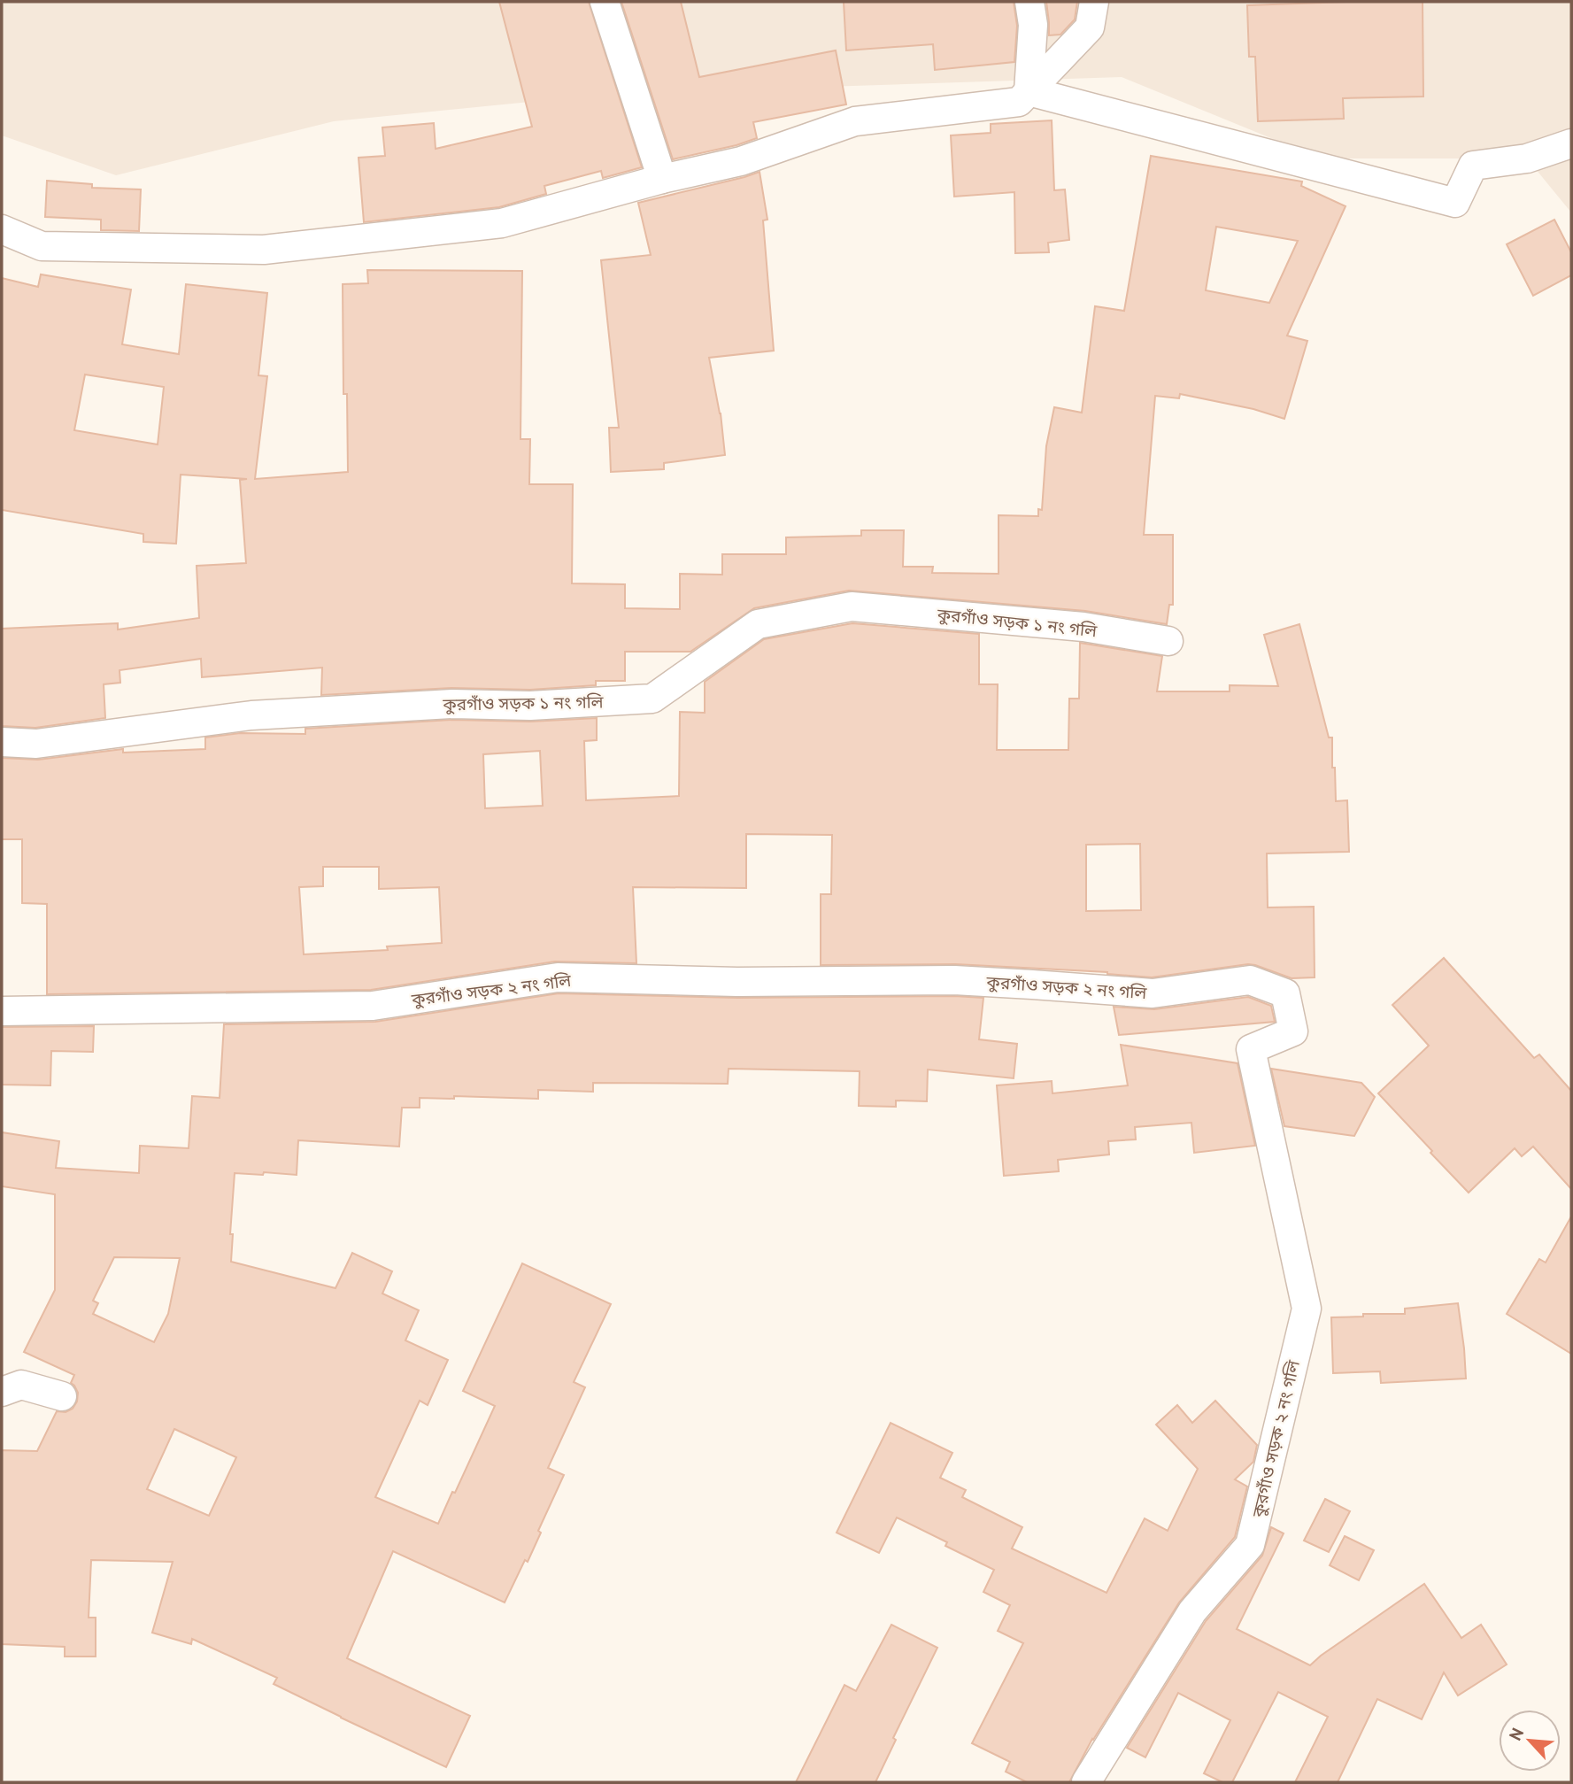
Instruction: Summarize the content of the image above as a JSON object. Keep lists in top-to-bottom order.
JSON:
{
  "streets": {
    "street": ["কুরগাঁও সড়ক ১ নং গলি", "কুরগাঁও সড়ক ২ নং গলি"]
  },
  "north": "top left"
}
